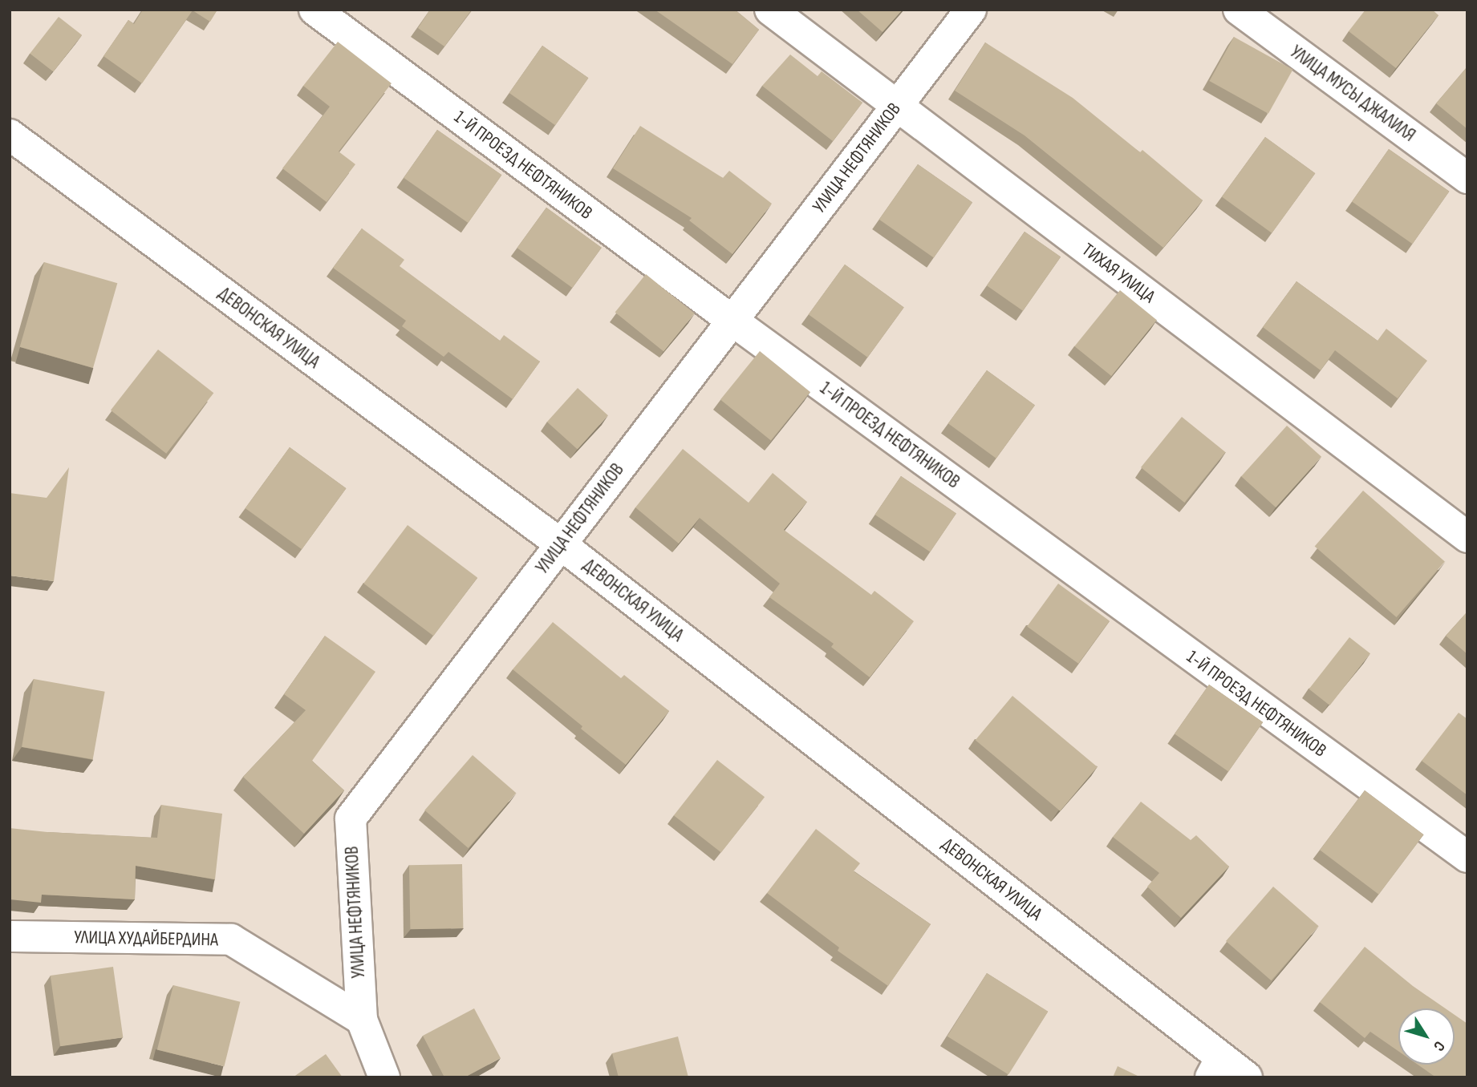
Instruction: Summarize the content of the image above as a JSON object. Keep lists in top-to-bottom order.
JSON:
{
  "streets": {
    "street": [
      "УЛИЦА МУСЫ ДЖАЛИЛЯ",
      "УЛИЦА НЕФТЯНИКОВ",
      "1-Й ПРОЕЗД НЕФТЯНИКОВ",
      "ТИХАЯ УЛИЦА",
      "ДЕВОНСКАЯ УЛИЦА",
      "УЛИЦА ХУДАЙБЕРДИНА"
    ]
  },
  "crossings": [
    ["УЛИЦА НЕФТЯНИКОВ", "1-Й ПРОЕЗД НЕФТЯНИКОВ"],
    ["УЛИЦА НЕФТЯНИКОВ", "ТИХАЯ УЛИЦА"],
    ["УЛИЦА НЕФТЯНИКОВ", "ДЕВОНСКАЯ УЛИЦА"],
    ["УЛИЦА НЕФТЯНИКОВ", "УЛИЦА ХУДАЙБЕРДИНА"]
  ],
  "north": "bottom right"
}
